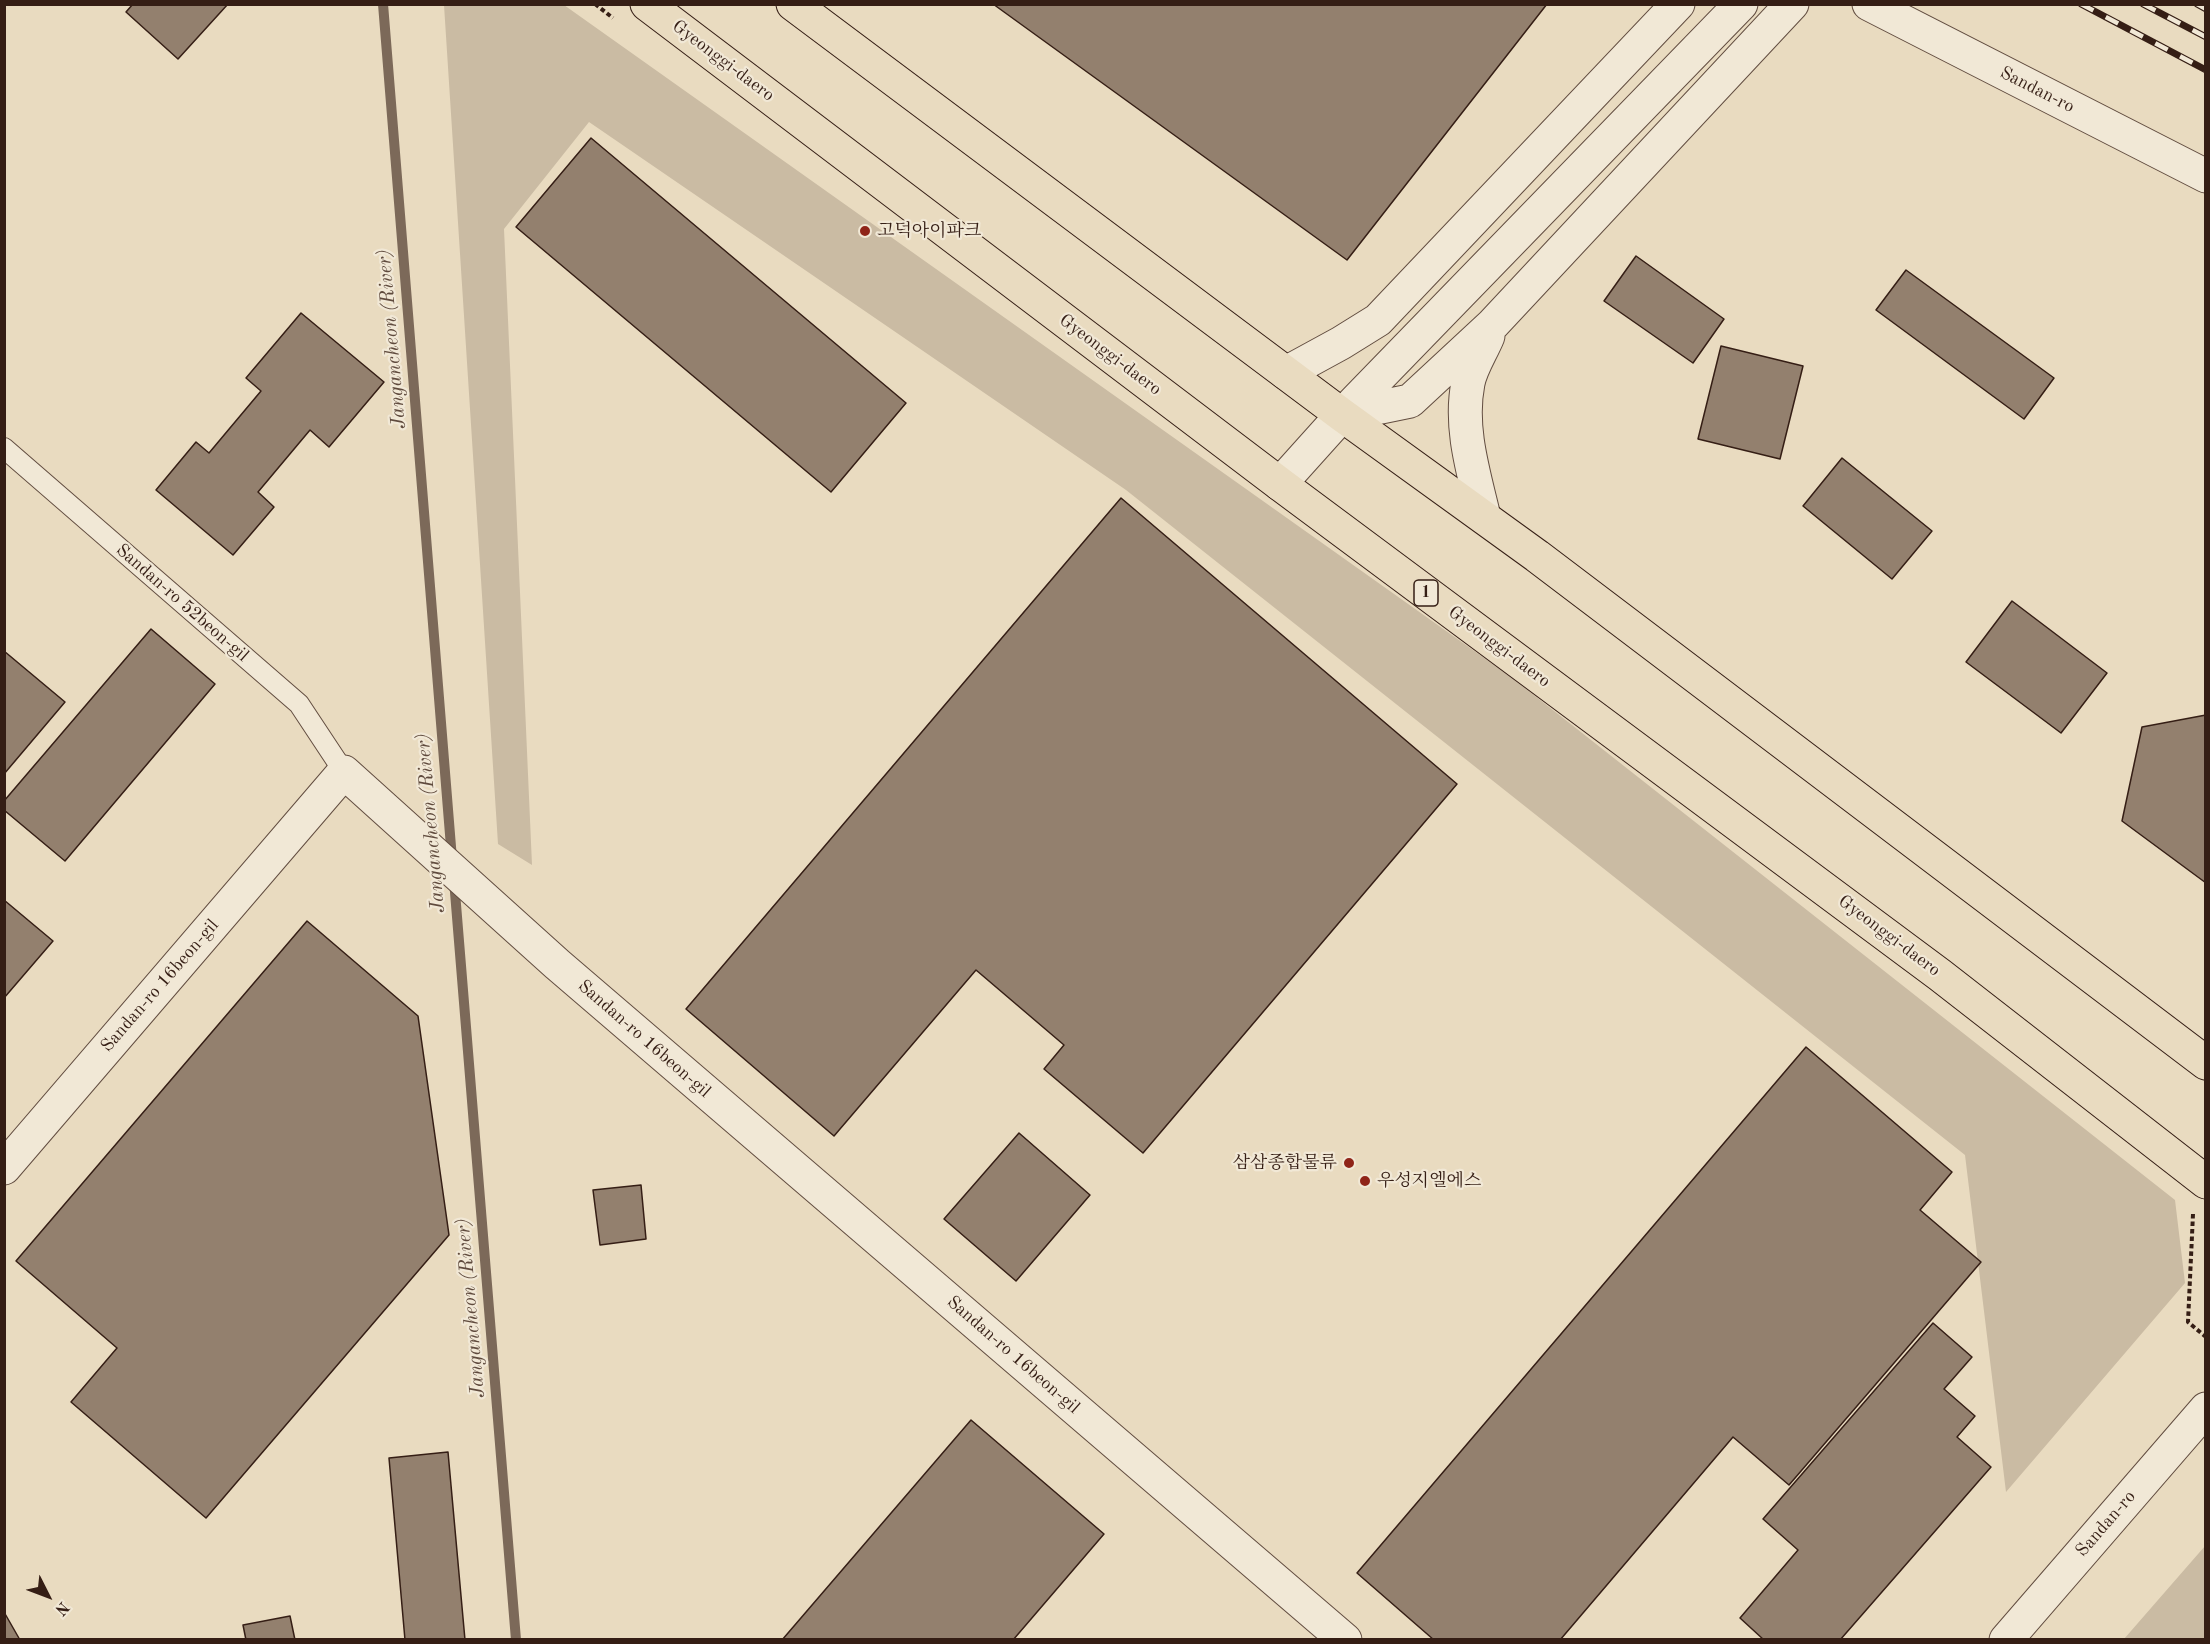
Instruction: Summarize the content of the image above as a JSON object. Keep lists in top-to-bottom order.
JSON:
{
  "streets": {
    "main road": ["Gyeonggi-daero", "1"],
    "street": ["Sandan-ro", "Sandan-ro 16beon-gil"],
    "lane": ["Sandan-ro 52beon-gil"]
  },
  "crossings": [
    ["Sandan-ro 52beon-gil", "Sandan-ro 16beon-gil"]
  ],
  "water": ["Jangancheon (River)"],
  "places": ["고덕아이파크", "삼삼종합물류", "우성지엘에스"],
  "north": "bottom right"
}
